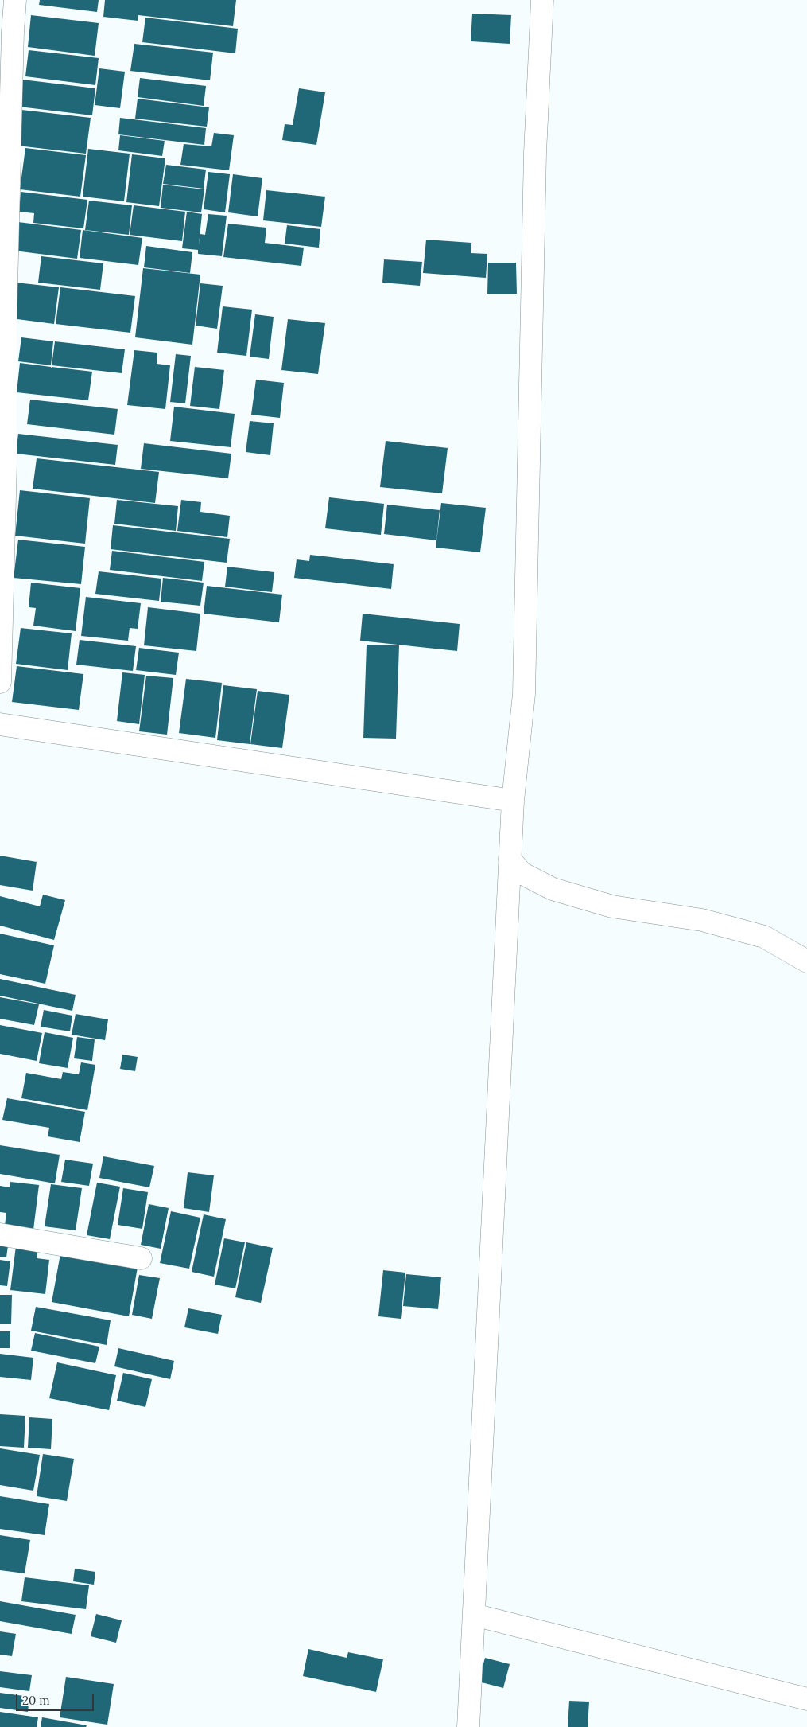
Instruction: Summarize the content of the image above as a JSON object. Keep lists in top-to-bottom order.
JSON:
{
  "scale_bar": "20 m"
}
